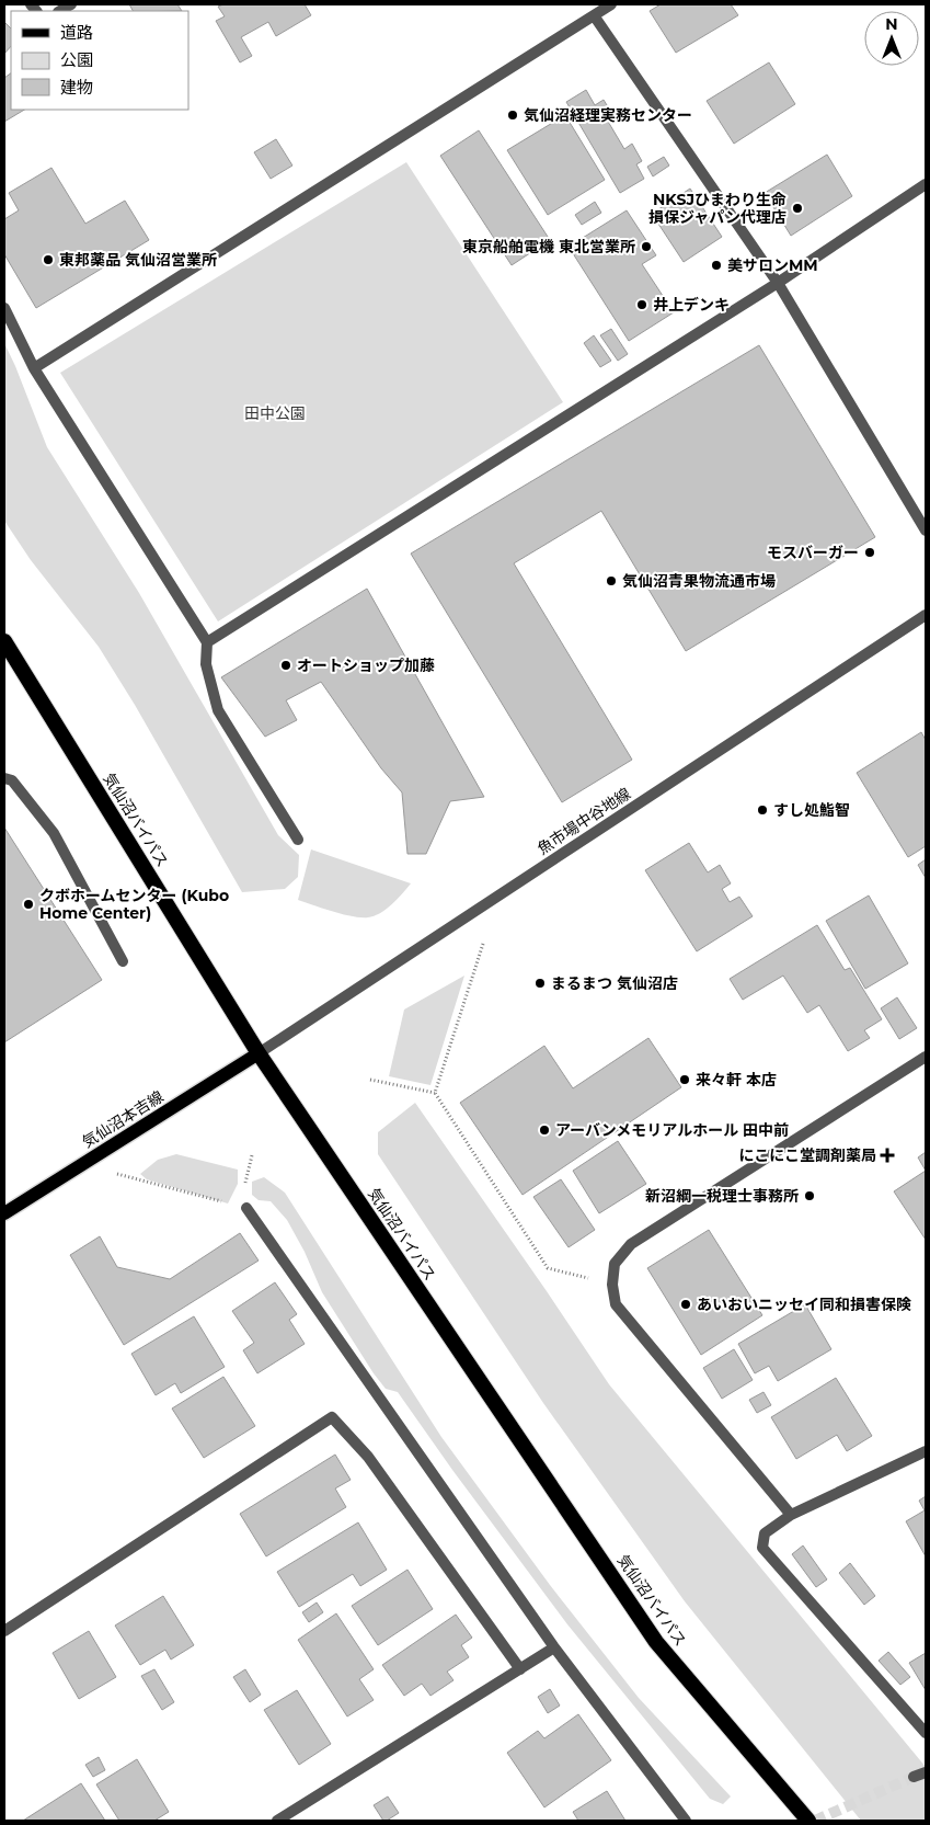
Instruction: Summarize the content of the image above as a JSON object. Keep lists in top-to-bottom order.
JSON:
{
  "streets": {
    "highway": ["気仙沼バイパス"],
    "main road": ["気仙沼本吉線"],
    "street": ["魚市場中谷地線"]
  },
  "crossings": [
    ["気仙沼バイパス", "魚市場中谷地線"],
    ["気仙沼バイパス", "気仙沼本吉線"],
    ["魚市場中谷地線", "気仙沼本吉線"]
  ],
  "parks": ["田中公園"],
  "places": {
    "other": [
      "気仙沼経理実務センター",
      "NKSJひまわり生命 損保ジャパン代理店",
      "東京船舶電機 東北営業所",
      "東邦薬品 気仙沼営業所",
      "美サロンMM",
      "井上デンキ",
      "モスバーガー",
      "気仙沼青果物流通市場",
      "オートショップ加藤",
      "すし処鮨智",
      "クボホームセンター (Kubo Home Center)",
      "まるまつ 気仙沼店",
      "来々軒 本店",
      "アーバンメモリアルホール 田中前",
      "新沼綱一税理士事務所",
      "あいおいニッセイ同和損害保険"
    ],
    "health": ["にこにこ堂調剤薬局"]
  },
  "legend": ["道路", "公園", "建物"],
  "north": "top"
}
